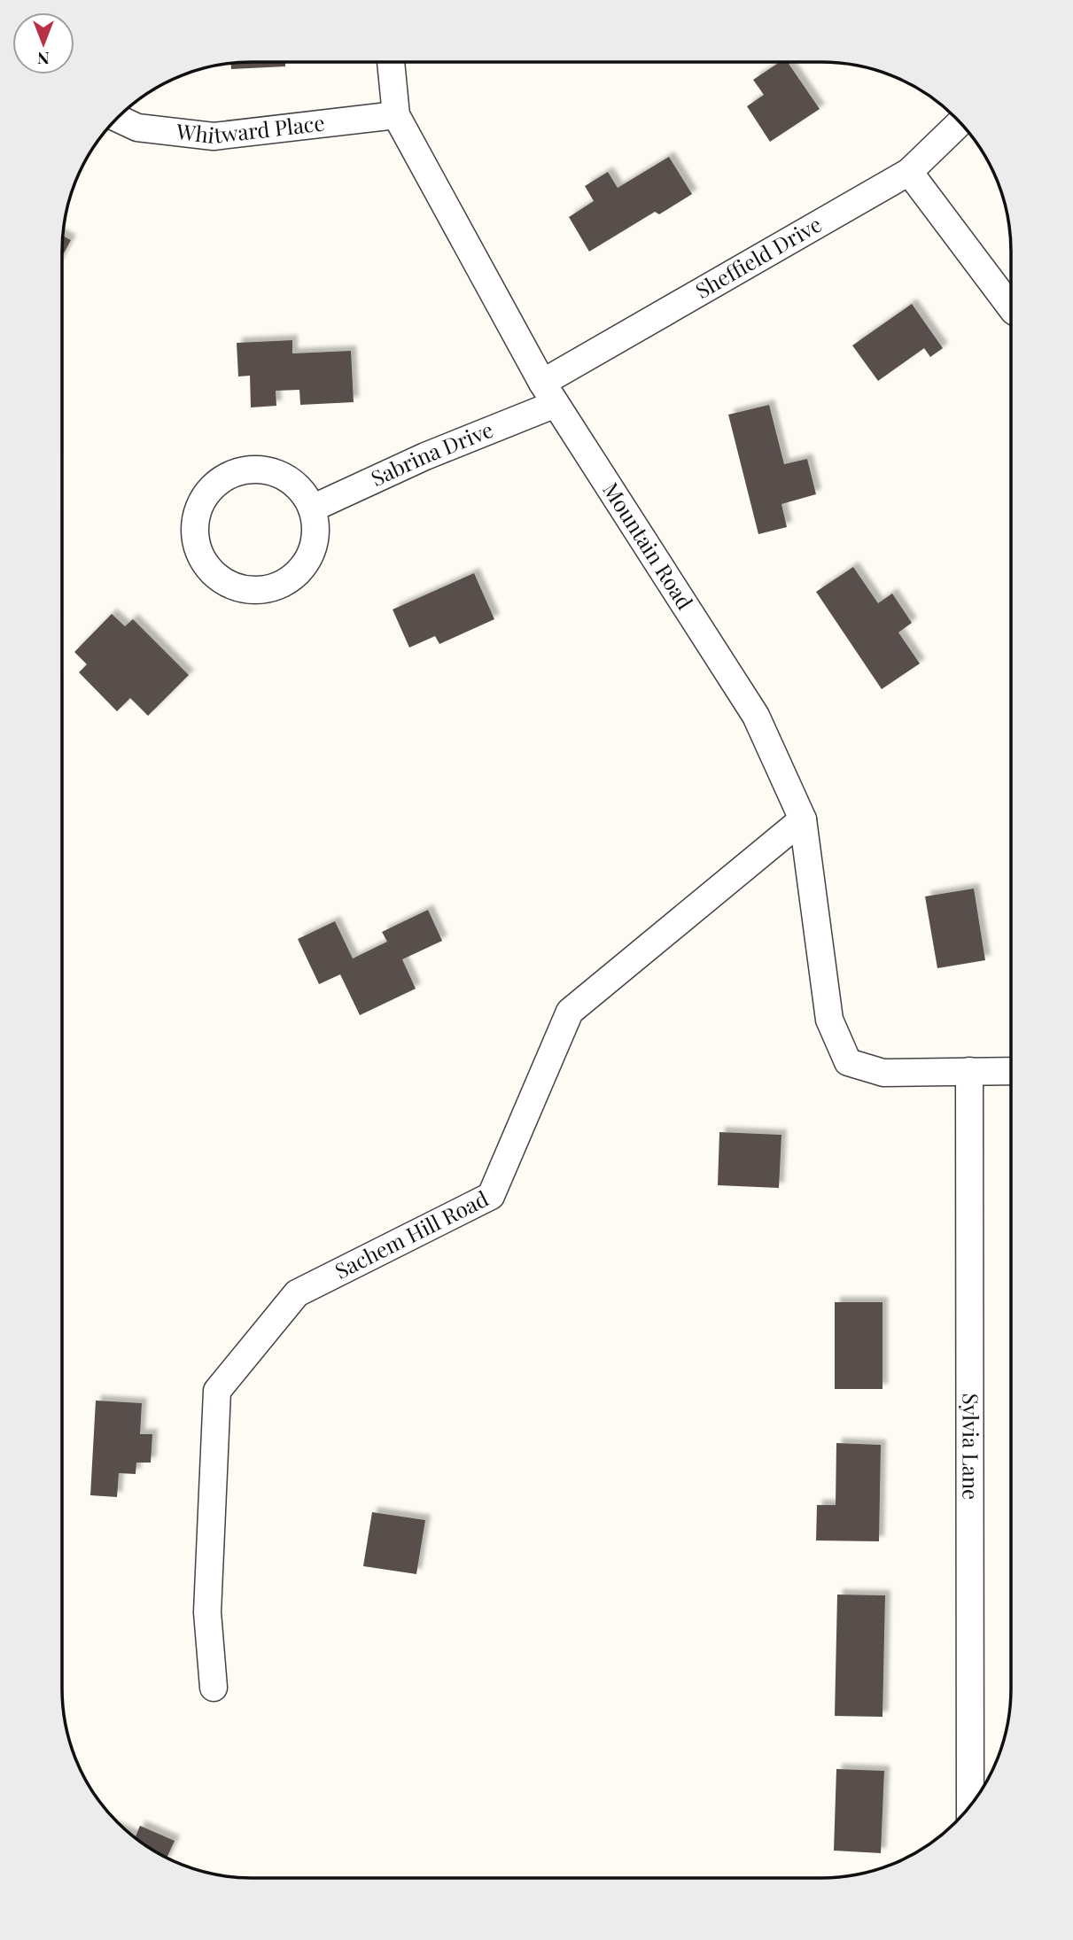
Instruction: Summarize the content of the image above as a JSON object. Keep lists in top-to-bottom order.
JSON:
{
  "streets": {
    "street": [
      "Whitward Place",
      "Sheffield Drive",
      "Sabrina Drive",
      "Mountain Road",
      "Sachem Hill Road",
      "Sylvia Lane"
    ]
  },
  "crossings": [
    ["Whitward Place", "Mountain Road"],
    ["Sheffield Drive", "Sabrina Drive"],
    ["Sheffield Drive", "Mountain Road"],
    ["Sabrina Drive", "Mountain Road"],
    ["Mountain Road", "Sachem Hill Road"],
    ["Mountain Road", "Sylvia Lane"]
  ],
  "north": "bottom"
}
